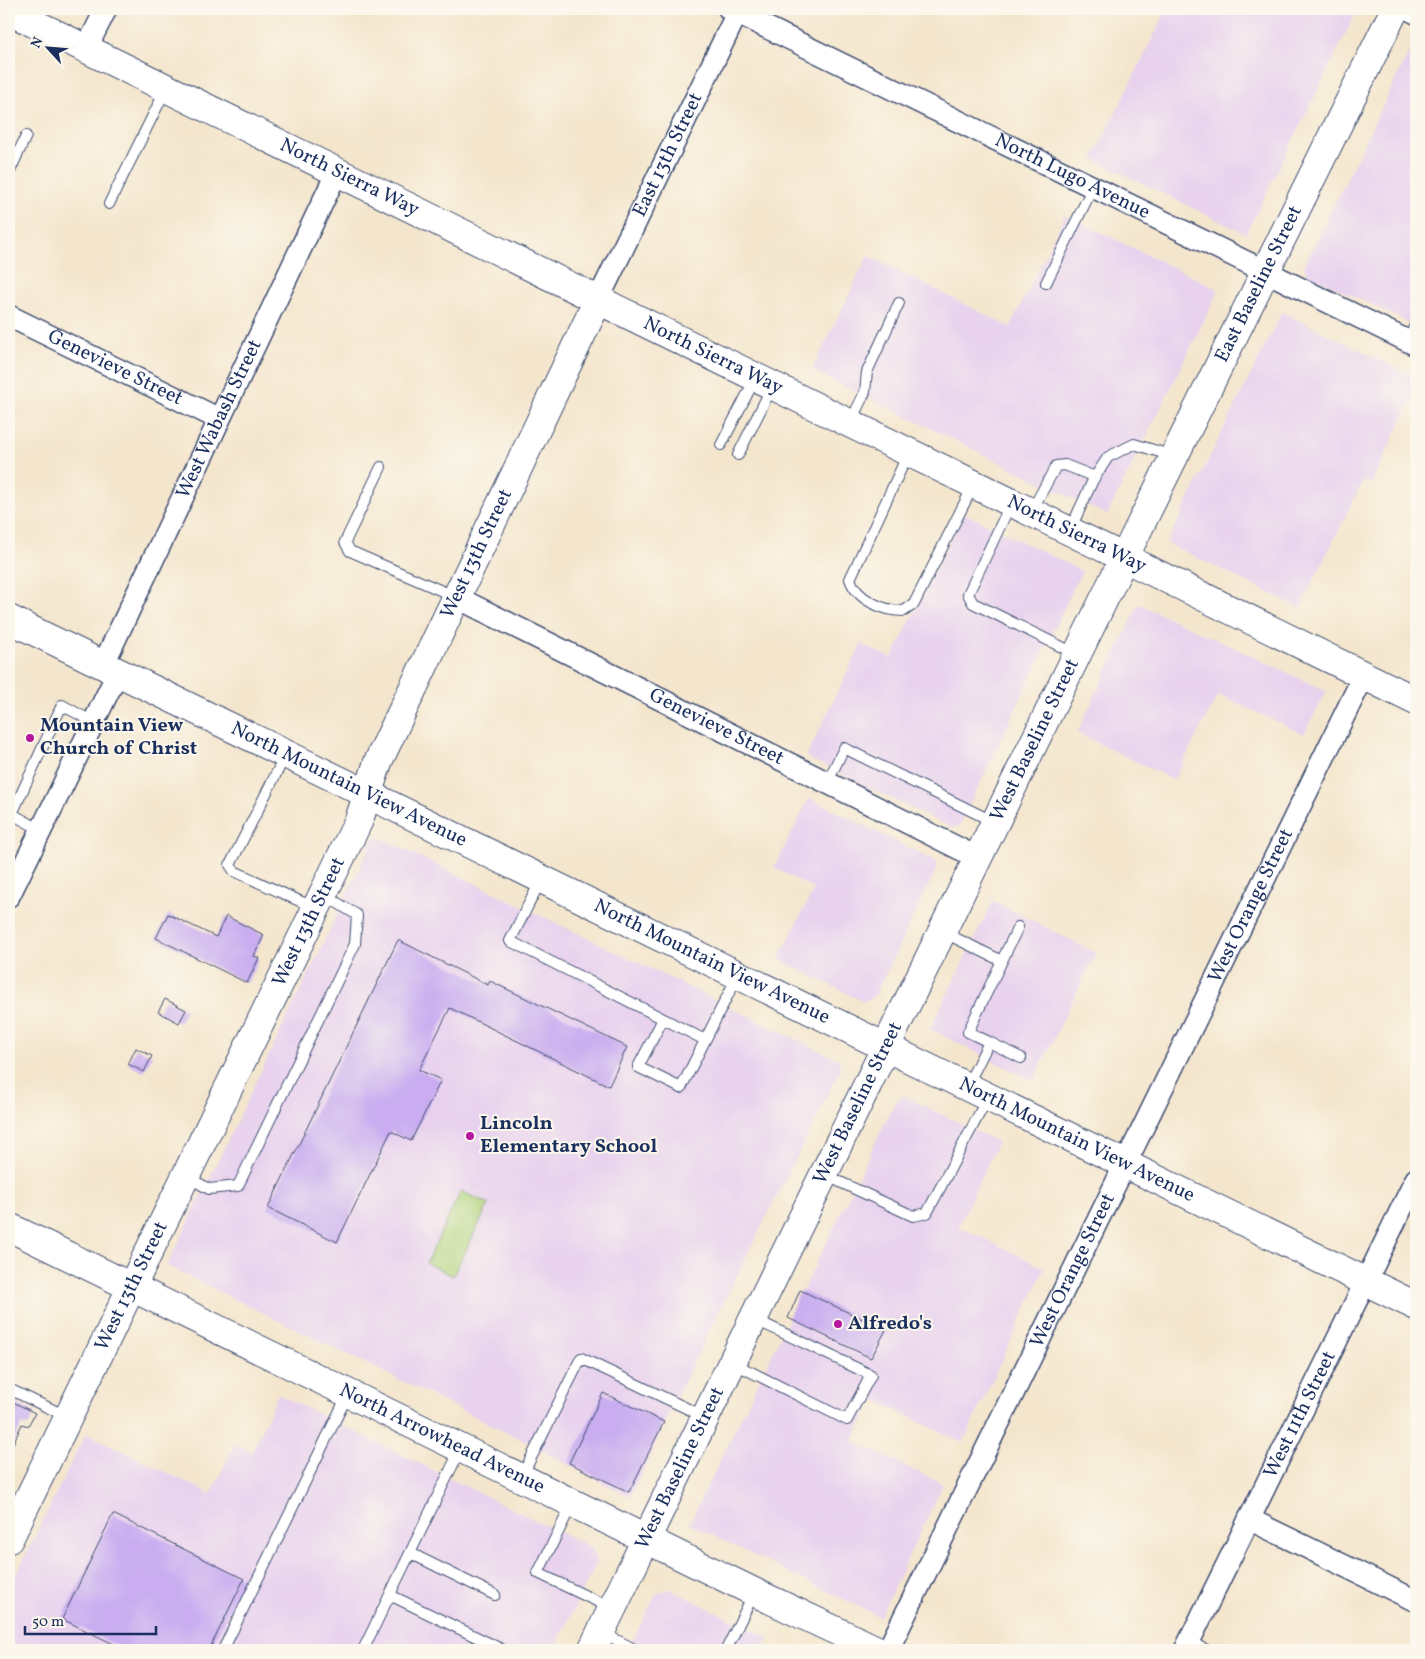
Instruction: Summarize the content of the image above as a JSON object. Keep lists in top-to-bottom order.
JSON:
{
  "streets": {
    "street": [
      "East 13th Street",
      "North Lugo Avenue",
      "North Sierra Way",
      "East Baseline Street",
      "Genevieve Street",
      "West Wabash Street",
      "West 13th Street",
      "West Baseline Street",
      "North Mountain View Avenue",
      "West Orange Street",
      "West 11th Street",
      "North Arrowhead Avenue"
    ]
  },
  "crossings": [
    ["East 13th Street", "North Lugo Avenue"],
    ["East 13th Street", "North Sierra Way"],
    ["East 13th Street", "West 13th Street"],
    ["North Lugo Avenue", "East Baseline Street"],
    ["North Sierra Way", "East Baseline Street"],
    ["North Sierra Way", "West Wabash Street"],
    ["North Sierra Way", "West 13th Street"],
    ["North Sierra Way", "West Baseline Street"],
    ["North Sierra Way", "West Orange Street"],
    ["East Baseline Street", "West Baseline Street"],
    ["Genevieve Street", "West Wabash Street"],
    ["Genevieve Street", "West 13th Street"],
    ["Genevieve Street", "West Baseline Street"],
    ["West Wabash Street", "North Mountain View Avenue"],
    ["West 13th Street", "North Mountain View Avenue"],
    ["West 13th Street", "North Arrowhead Avenue"],
    ["West Baseline Street", "North Mountain View Avenue"],
    ["West Baseline Street", "North Arrowhead Avenue"],
    ["North Mountain View Avenue", "West Orange Street"],
    ["North Mountain View Avenue", "West 11th Street"]
  ],
  "places": ["Mountain View Church of Christ", "Lincoln Elementary School", "Alfredo's"],
  "scale_bar": "50 m",
  "north": "top left"
}
